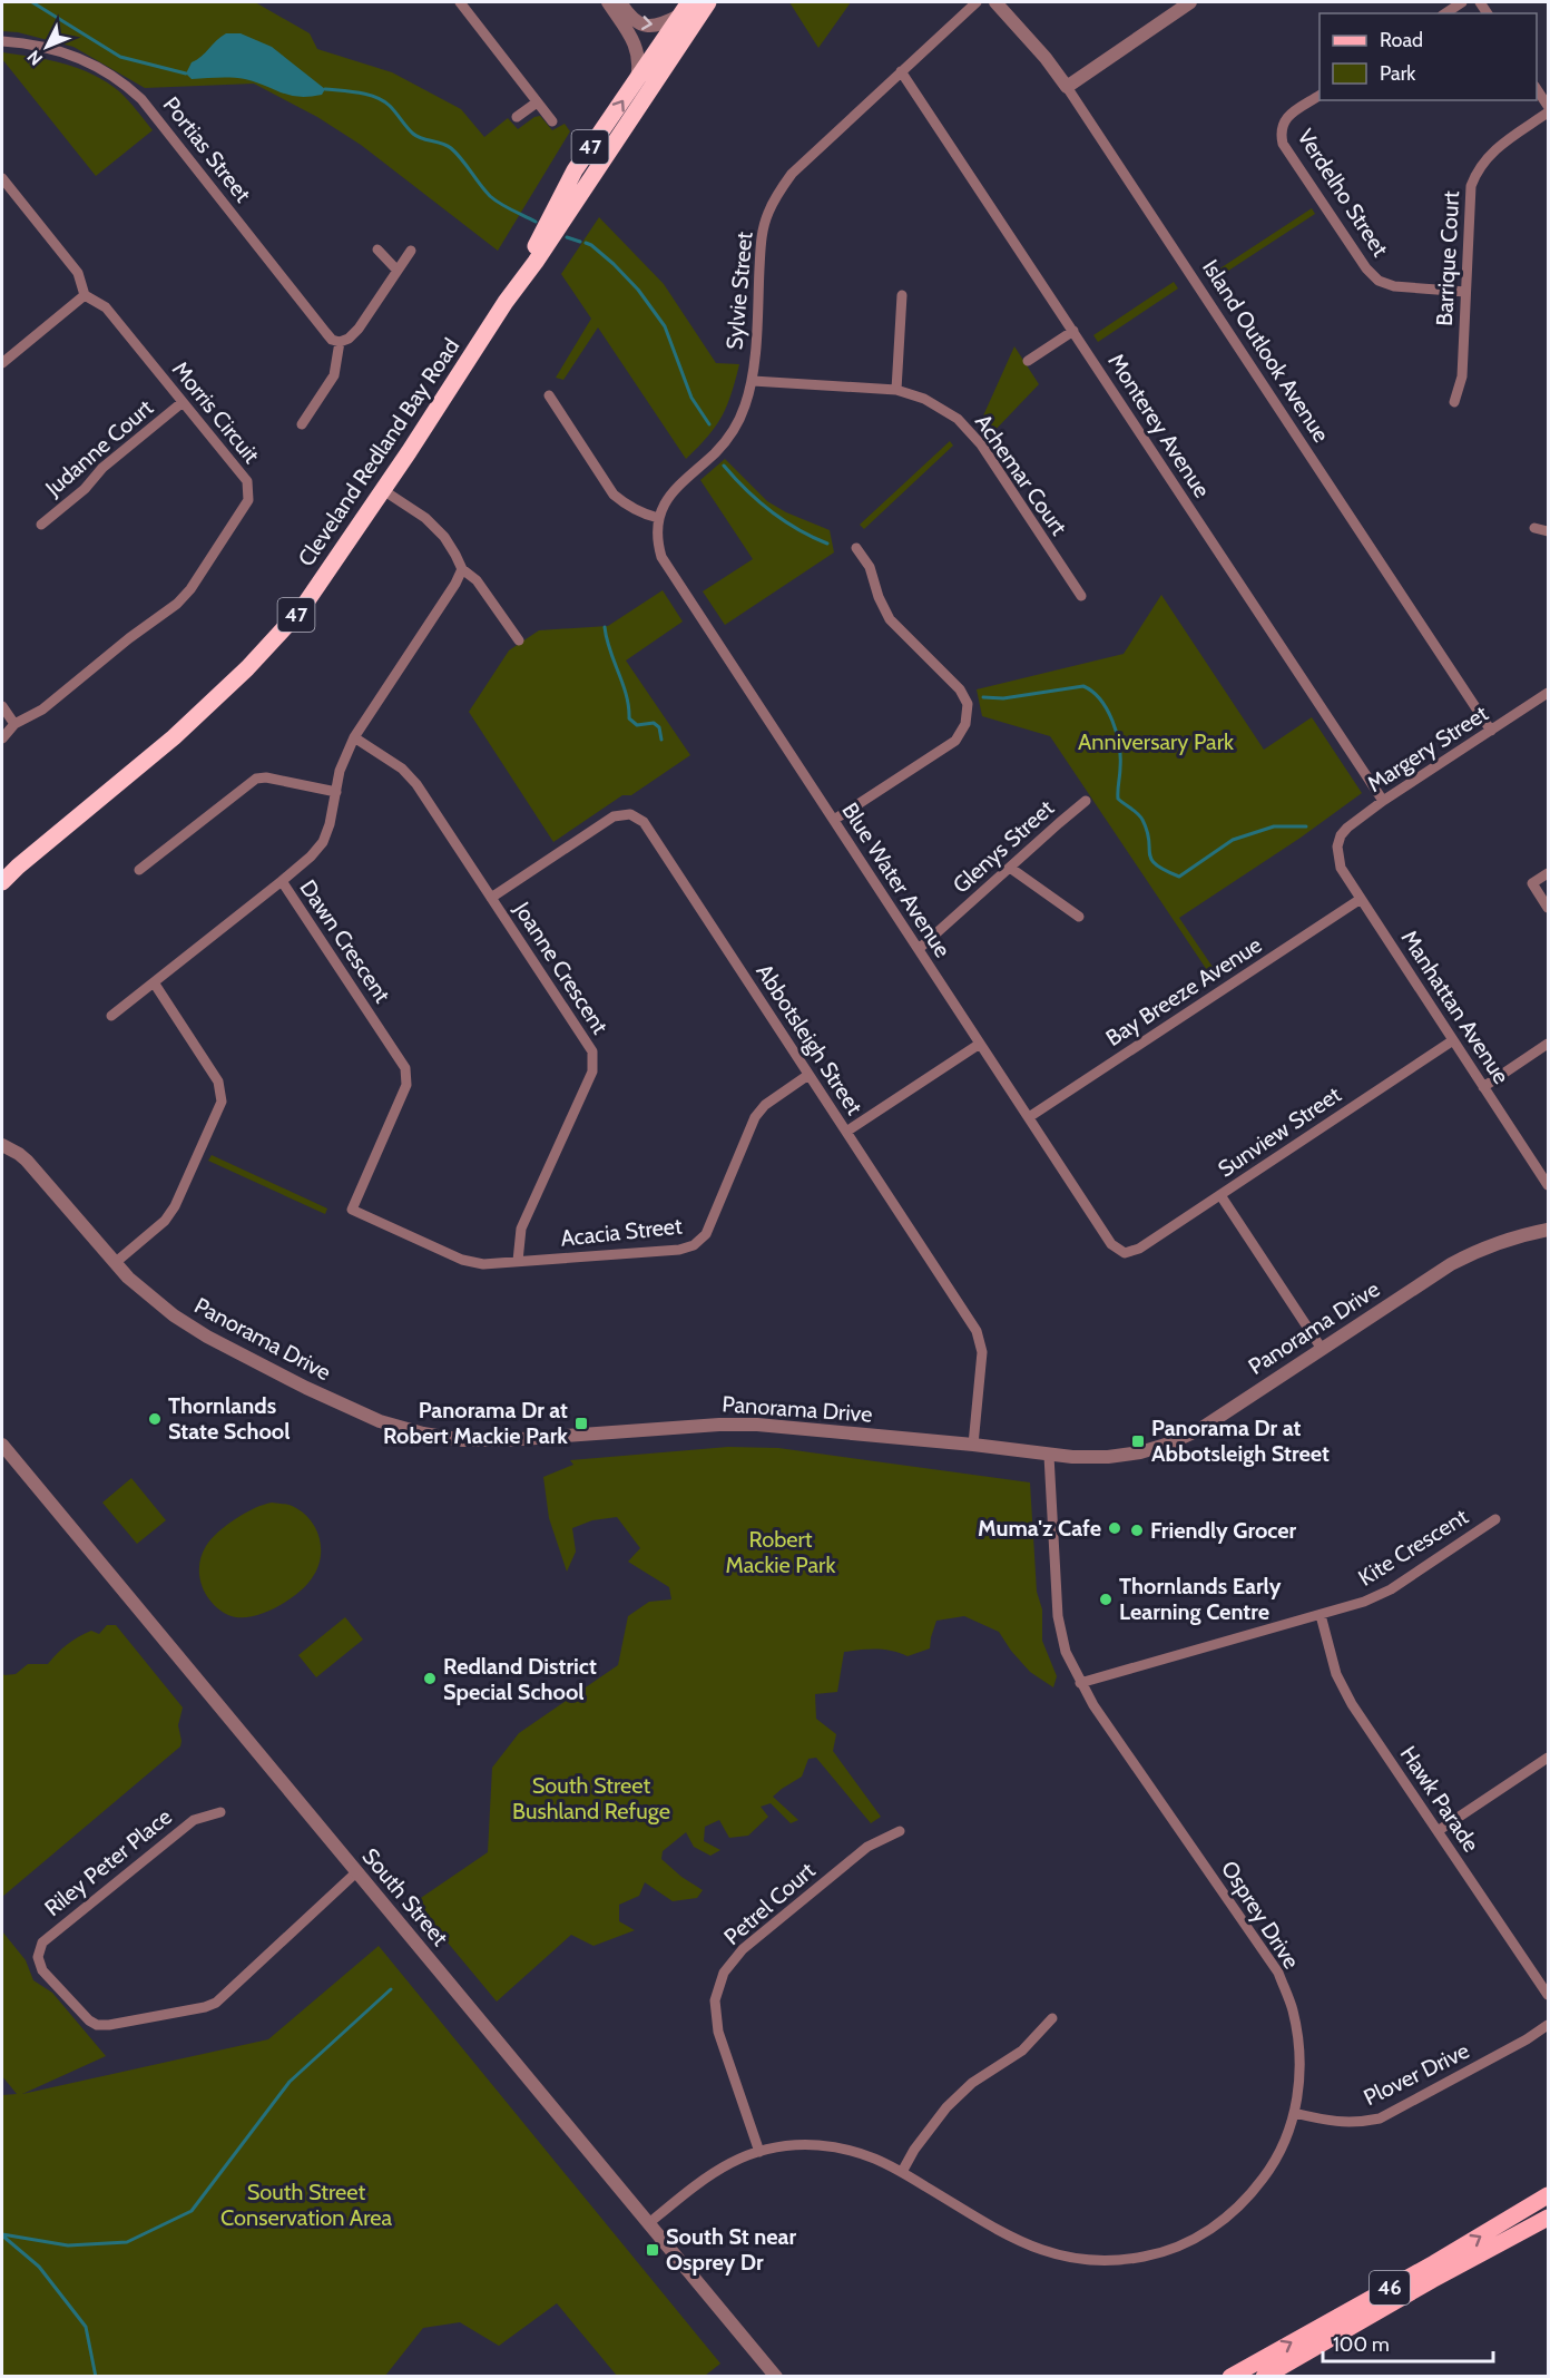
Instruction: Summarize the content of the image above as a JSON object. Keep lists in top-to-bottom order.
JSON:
{
  "streets": {
    "highway": ["47", "Cleveland Redland Bay Road"],
    "main road": ["46"],
    "street": [
      "Portias Street",
      "Verdelho Street",
      "Barrique Court",
      "Sylvie Street",
      "Island Outlook Avenue",
      "Morris Circuit",
      "Monterey Avenue",
      "Judanne Court",
      "Achemar Court",
      "Margery Street",
      "Glenys Street",
      "Blue Water Avenue",
      "Dawn Crescent",
      "Joanne Crescent",
      "Bay Breeze Avenue",
      "Manhattan Avenue",
      "Abbotsleigh Street",
      "Sunview Street",
      "Acacia Street",
      "Panorama Drive",
      "Kite Crescent",
      "Hawk Parade",
      "Riley Peter Place",
      "South Street",
      "Petrel Court",
      "Osprey Drive",
      "Plover Drive"
    ]
  },
  "crossings": [
    ["Verdelho Street", "Barrique Court"],
    ["Sylvie Street", "Monterey Avenue"],
    ["Sylvie Street", "Achemar Court"],
    ["Sylvie Street", "Blue Water Avenue"],
    ["Island Outlook Avenue", "Margery Street"],
    ["Morris Circuit", "Judanne Court"],
    ["Monterey Avenue", "Margery Street"],
    ["Margery Street", "Manhattan Avenue"],
    ["Glenys Street", "Blue Water Avenue"],
    ["Blue Water Avenue", "Bay Breeze Avenue"],
    ["Blue Water Avenue", "Sunview Street"],
    ["Dawn Crescent", "Joanne Crescent"],
    ["Dawn Crescent", "Acacia Street"],
    ["Joanne Crescent", "Abbotsleigh Street"],
    ["Joanne Crescent", "Acacia Street"],
    ["Bay Breeze Avenue", "Manhattan Avenue"],
    ["Manhattan Avenue", "Sunview Street"],
    ["Abbotsleigh Street", "Acacia Street"],
    ["Abbotsleigh Street", "Panorama Drive"],
    ["Panorama Drive", "Osprey Drive"],
    ["Kite Crescent", "Hawk Parade"],
    ["Kite Crescent", "Osprey Drive"],
    ["Riley Peter Place", "South Street"],
    ["South Street", "Osprey Drive"],
    ["Petrel Court", "Osprey Drive"],
    ["Osprey Drive", "Plover Drive"]
  ],
  "parks": [
    "Anniversary Park",
    "Robert Mackie Park",
    "South Street Bushland Refuge",
    "South Street Conservation Area"
  ],
  "places": {
    "other": [
      "Thornlands State School",
      "Muma'z Cafe",
      "Friendly Grocer",
      "Thornlands Early Learning Centre",
      "Redland District Special School"
    ],
    "transit": ["Panorama Dr at Robert Mackie Park", "Panorama Dr at Abbotsleigh Street", "South St near Osprey Dr"]
  },
  "legend": ["Road", "Park"],
  "scale_bar": "100 m",
  "north": "bottom left"
}
